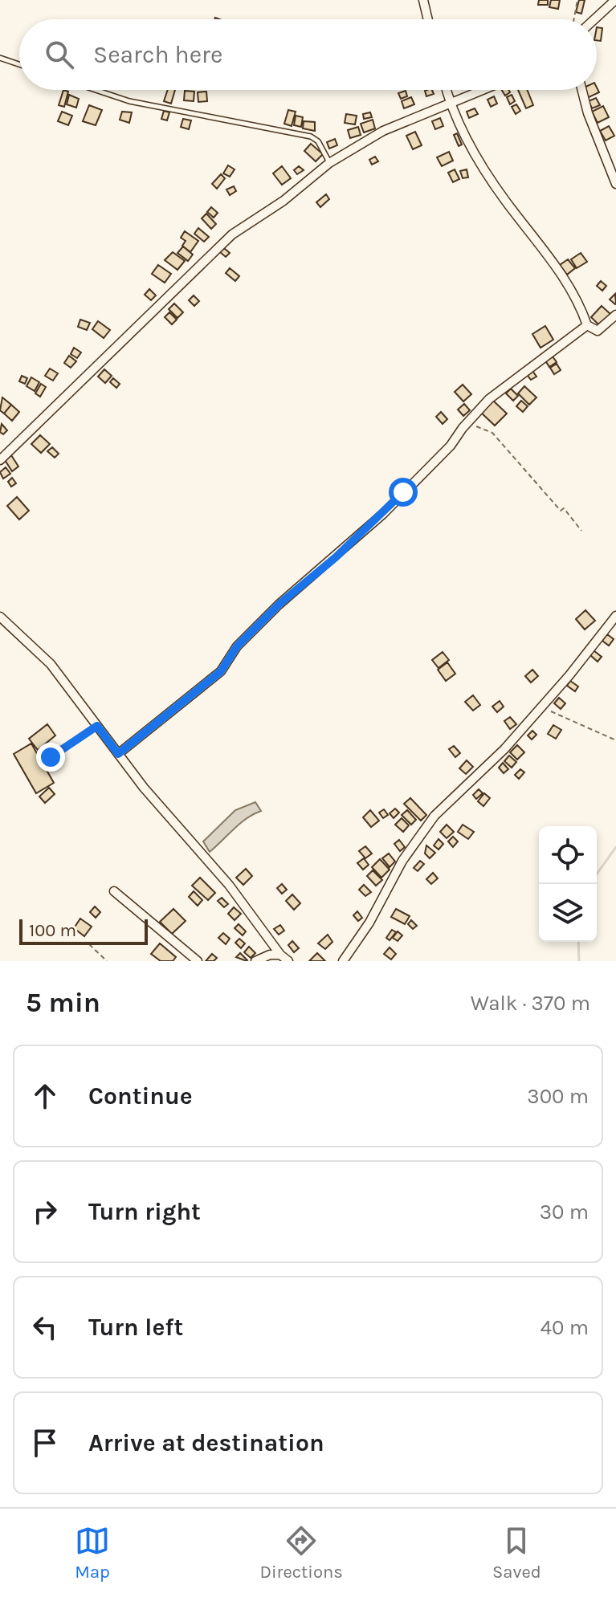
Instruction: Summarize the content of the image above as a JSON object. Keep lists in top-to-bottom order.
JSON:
{
  "scale_bar": "100 m",
  "page": {
    "search": "Search here",
    "scale": "100 m",
    "heading": ["5 min", "Walk · 370 m"],
    "list": [
      ["Continue", "300 m"],
      ["Turn right", "30 m"],
      ["Turn left", "40 m"],
      "Arrive at destination"
    ],
    "nav": ["Map", "Directions", "Saved"]
  }
}
